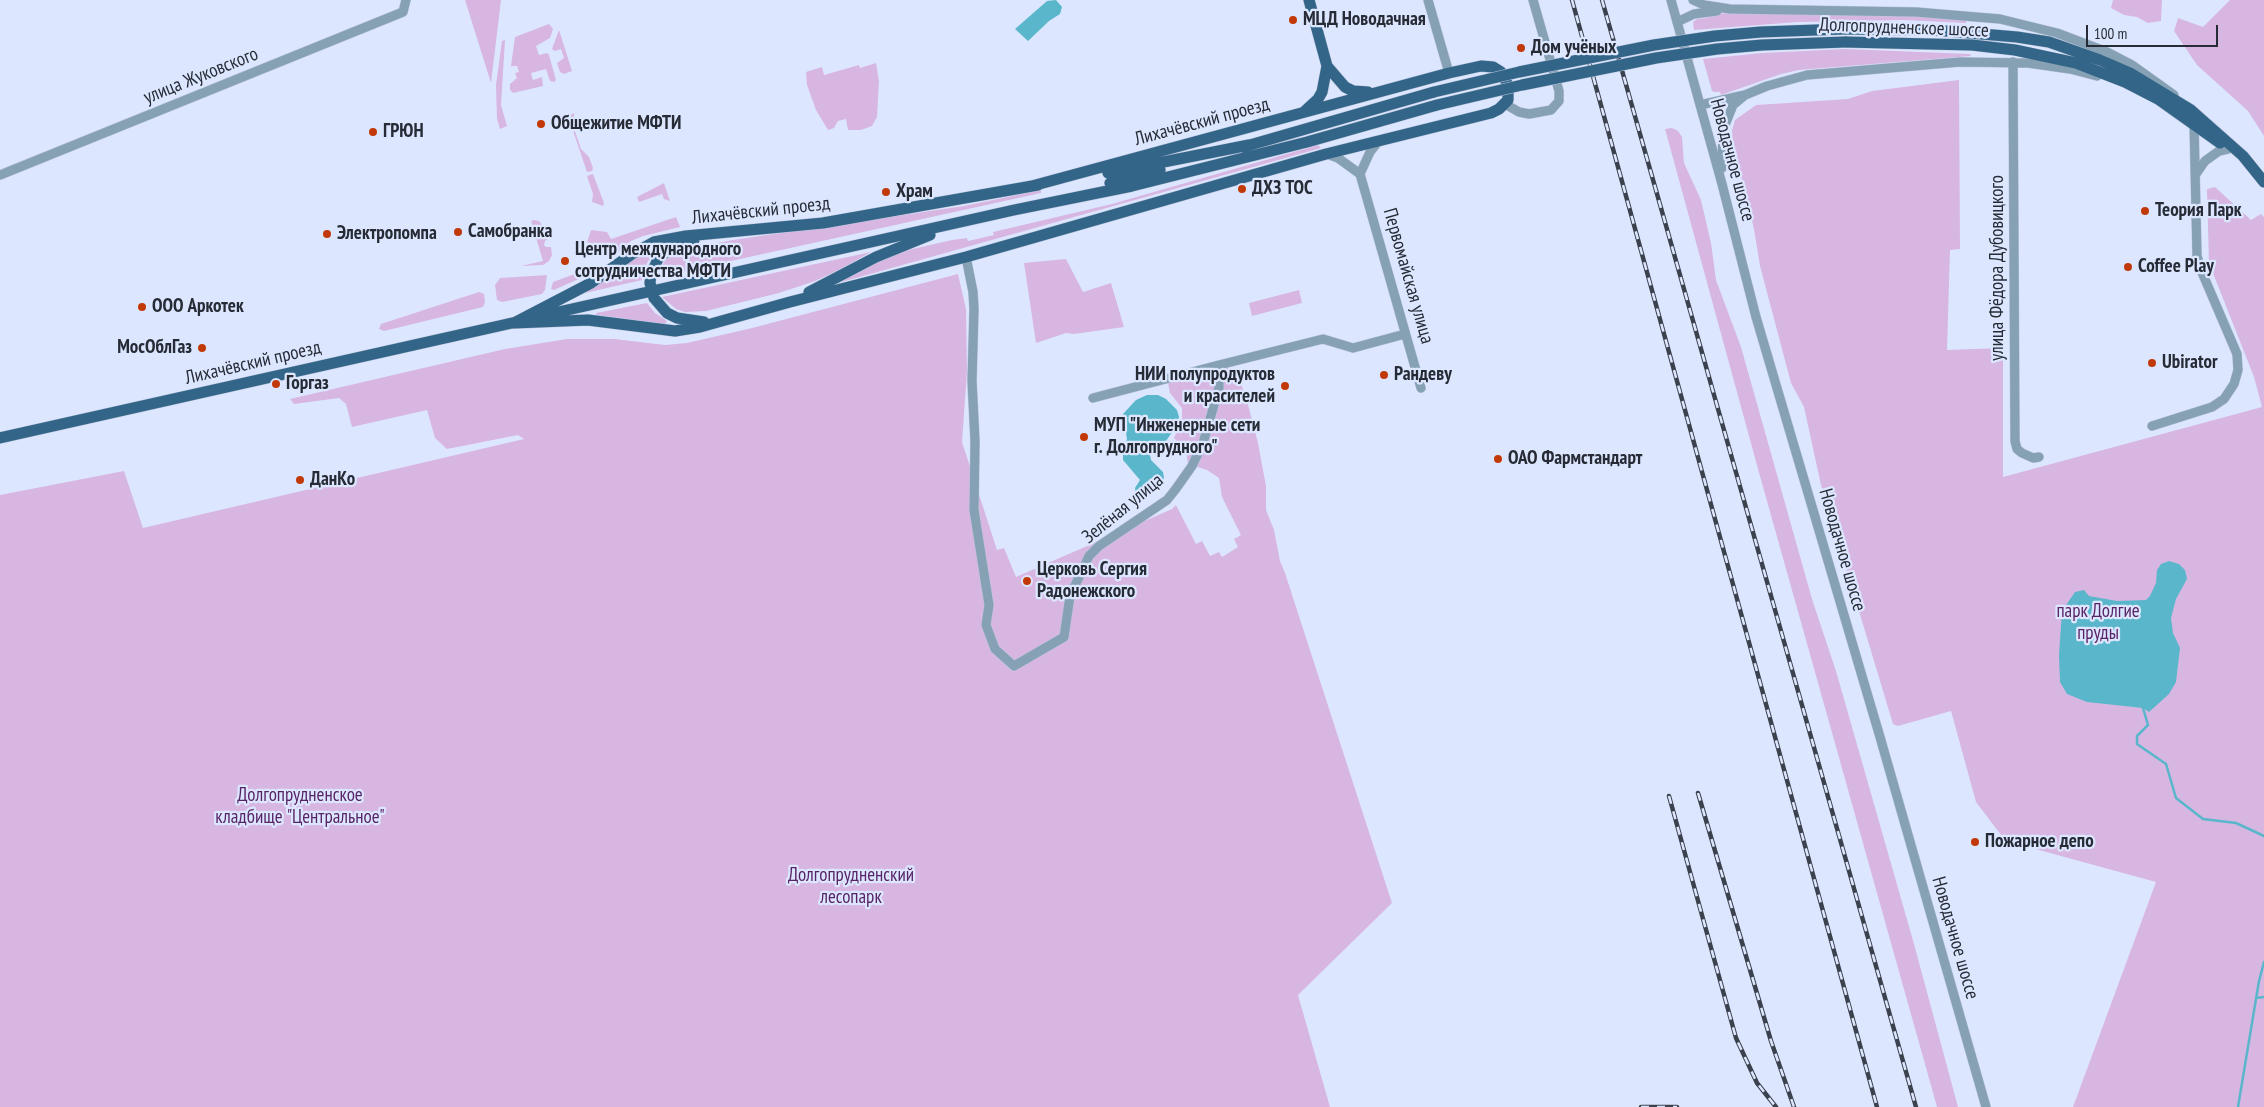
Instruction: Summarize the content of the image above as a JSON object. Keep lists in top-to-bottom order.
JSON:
{
  "streets": {
    "main road": ["Долгопрудненское шоссе", "Лихачёвский проезд"],
    "street": [
      "улица Жуковского",
      "Новодачное шоссе",
      "улица Фёдора Дубовицкого",
      "Первомайская улица",
      "Зелёная улица"
    ]
  },
  "crossings": [
    ["Долгопрудненское шоссе", "Лихачёвский проезд"]
  ],
  "parks": ["парк Долгие пруды", "Долгопрудненское кладбище \"Центральное\"", "Долгопрудненский лесопарк"],
  "places": [
    "МЦД Новодачная",
    "Дом учёных",
    "Общежитие МФТИ",
    "ГРЮН",
    "ДХЗ ТОС",
    "Храм",
    "Теория Парк",
    "Самобранка",
    "Электропомпа",
    "Центр международного сотрудничества МФТИ",
    "Coffee Play",
    "ООО Аркотек",
    "МосОблГаз",
    "Ubirator",
    "Рандеву",
    "Горгаз",
    "НИИ полупродуктов и красителей",
    "МУП \"Инженерные сети г. Долгопрудного\"",
    "ОАО Фармстандарт",
    "ДанКо",
    "Церковь Сергия Радонежского",
    "Пожарное депо"
  ],
  "scale_bar": "100 m"
}
